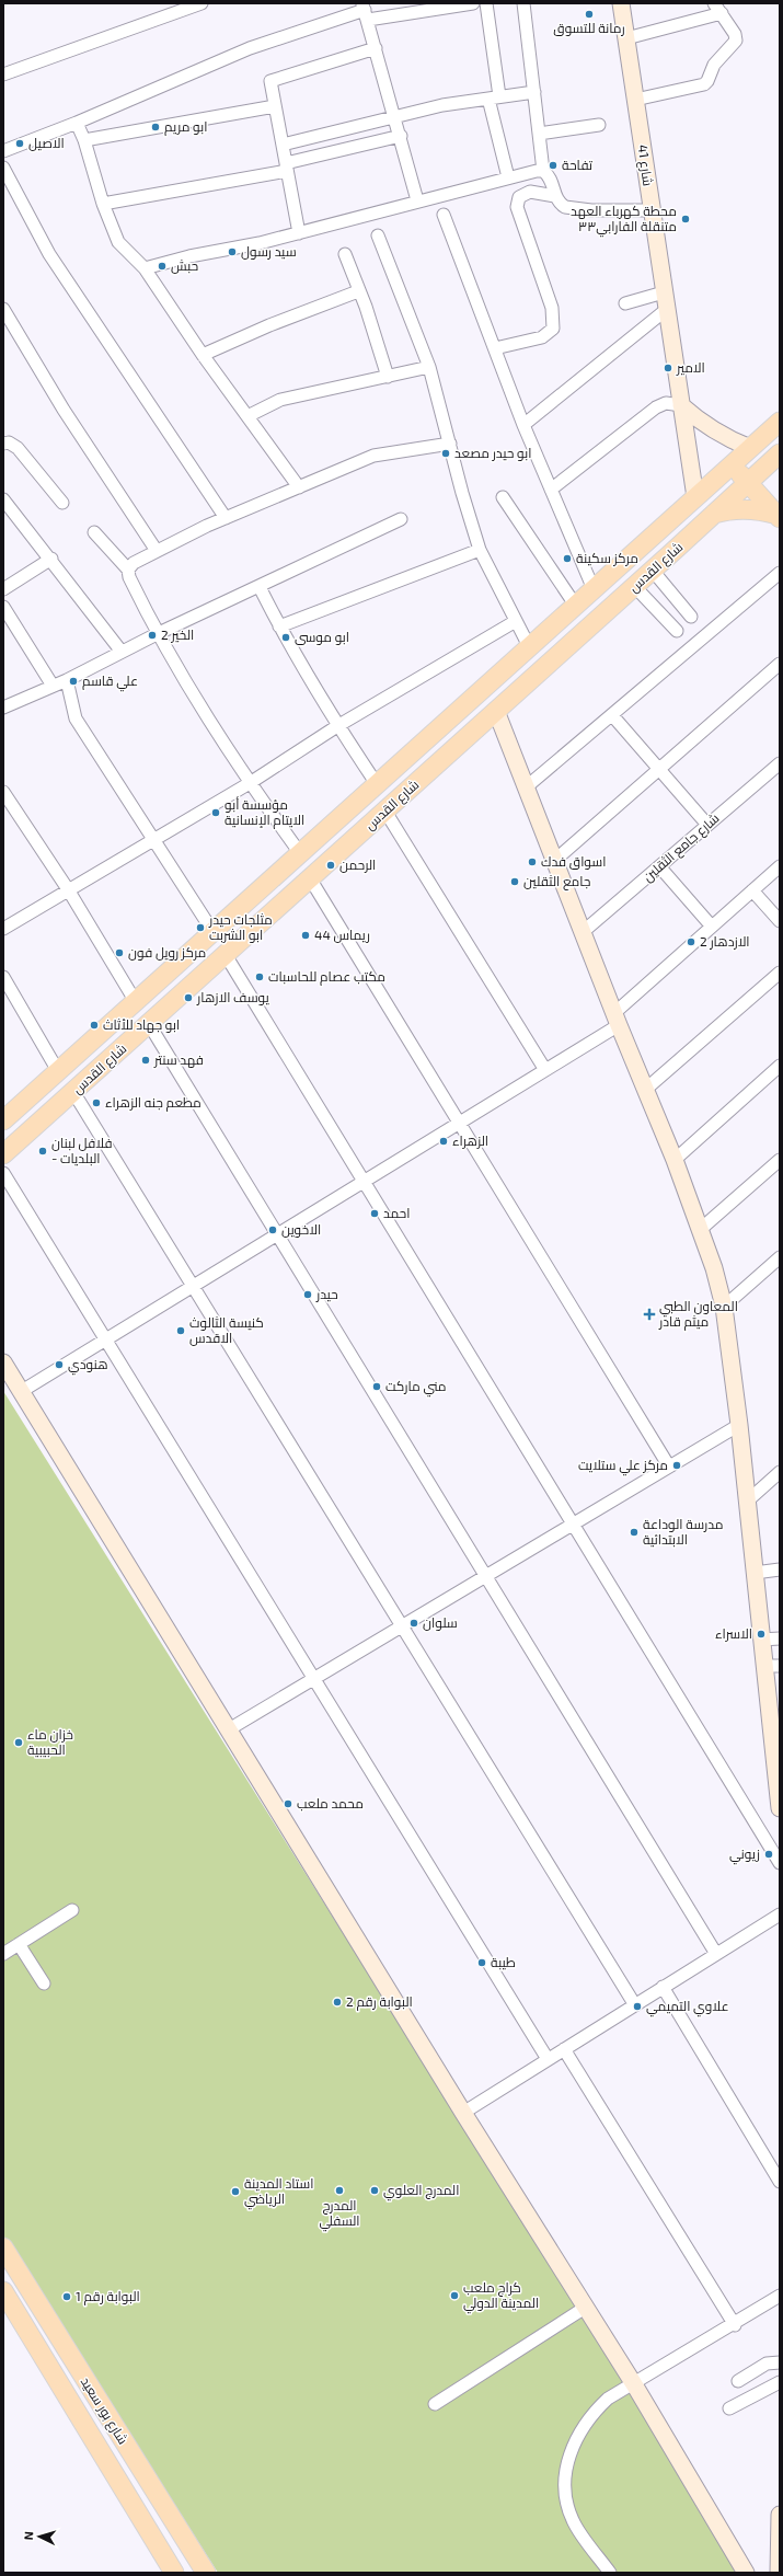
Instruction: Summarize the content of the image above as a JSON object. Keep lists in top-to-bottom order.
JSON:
{
  "streets": {
    "main road": ["شارع القدس", "شارع بور سعيد"],
    "street": ["شارع 41", "شارع جامع الثقلين"]
  },
  "crossings": [
    ["شارع 41", "شارع القدس"]
  ],
  "places": {
    "other": [
      "رمانة للتسوق",
      "ابو مريم",
      "الاصيل",
      "تفاحة",
      "محطة كهرباء العهد متنقلة الفارابي٣٣",
      "سيد رسول",
      "حبش",
      "الامير",
      "ابو حيدر مصعد",
      "مركز سكينة",
      "الخير 2",
      "ابو موسى",
      "علي قاسم",
      "مؤسسة أبو الايتام الإنسانية",
      "اسواق فدك",
      "الرحمن",
      "جامع الثقلين",
      "مثلجات حيدر ابو الشربت",
      "ريماس 44",
      "الازدهار 2",
      "مركز رويل فون",
      "مكتب عصام للحاسبات",
      "يوسف الازهار",
      "ابو جهاد للأثاث",
      "فهد سنتر",
      "مطعم جنه الزهراء",
      "الزهراء",
      "فلافل لبنان - البلديات",
      "احمد",
      "الاخوين",
      "حيدر",
      "كنيسة الثالوث الاقدس",
      "هنودي",
      "مني ماركت",
      "مركز علي ستلايت",
      "مدرسة الوداعة الابتدائية",
      "سلوان",
      "الاسراء",
      "خزان ماء الحبيبية",
      "محمد ملعب",
      "زيوني",
      "طيبة",
      "البوابة رقم 2",
      "علاوي التميمي",
      "المدرج السفلي",
      "المدرج العلوي",
      "استاد المدينة الرياضي",
      "كراج ملعب المدينة الدولي",
      "البوابة رقم 1"
    ],
    "health": ["المعاون الطبي ميثم قادر"]
  },
  "north": "left"
}
